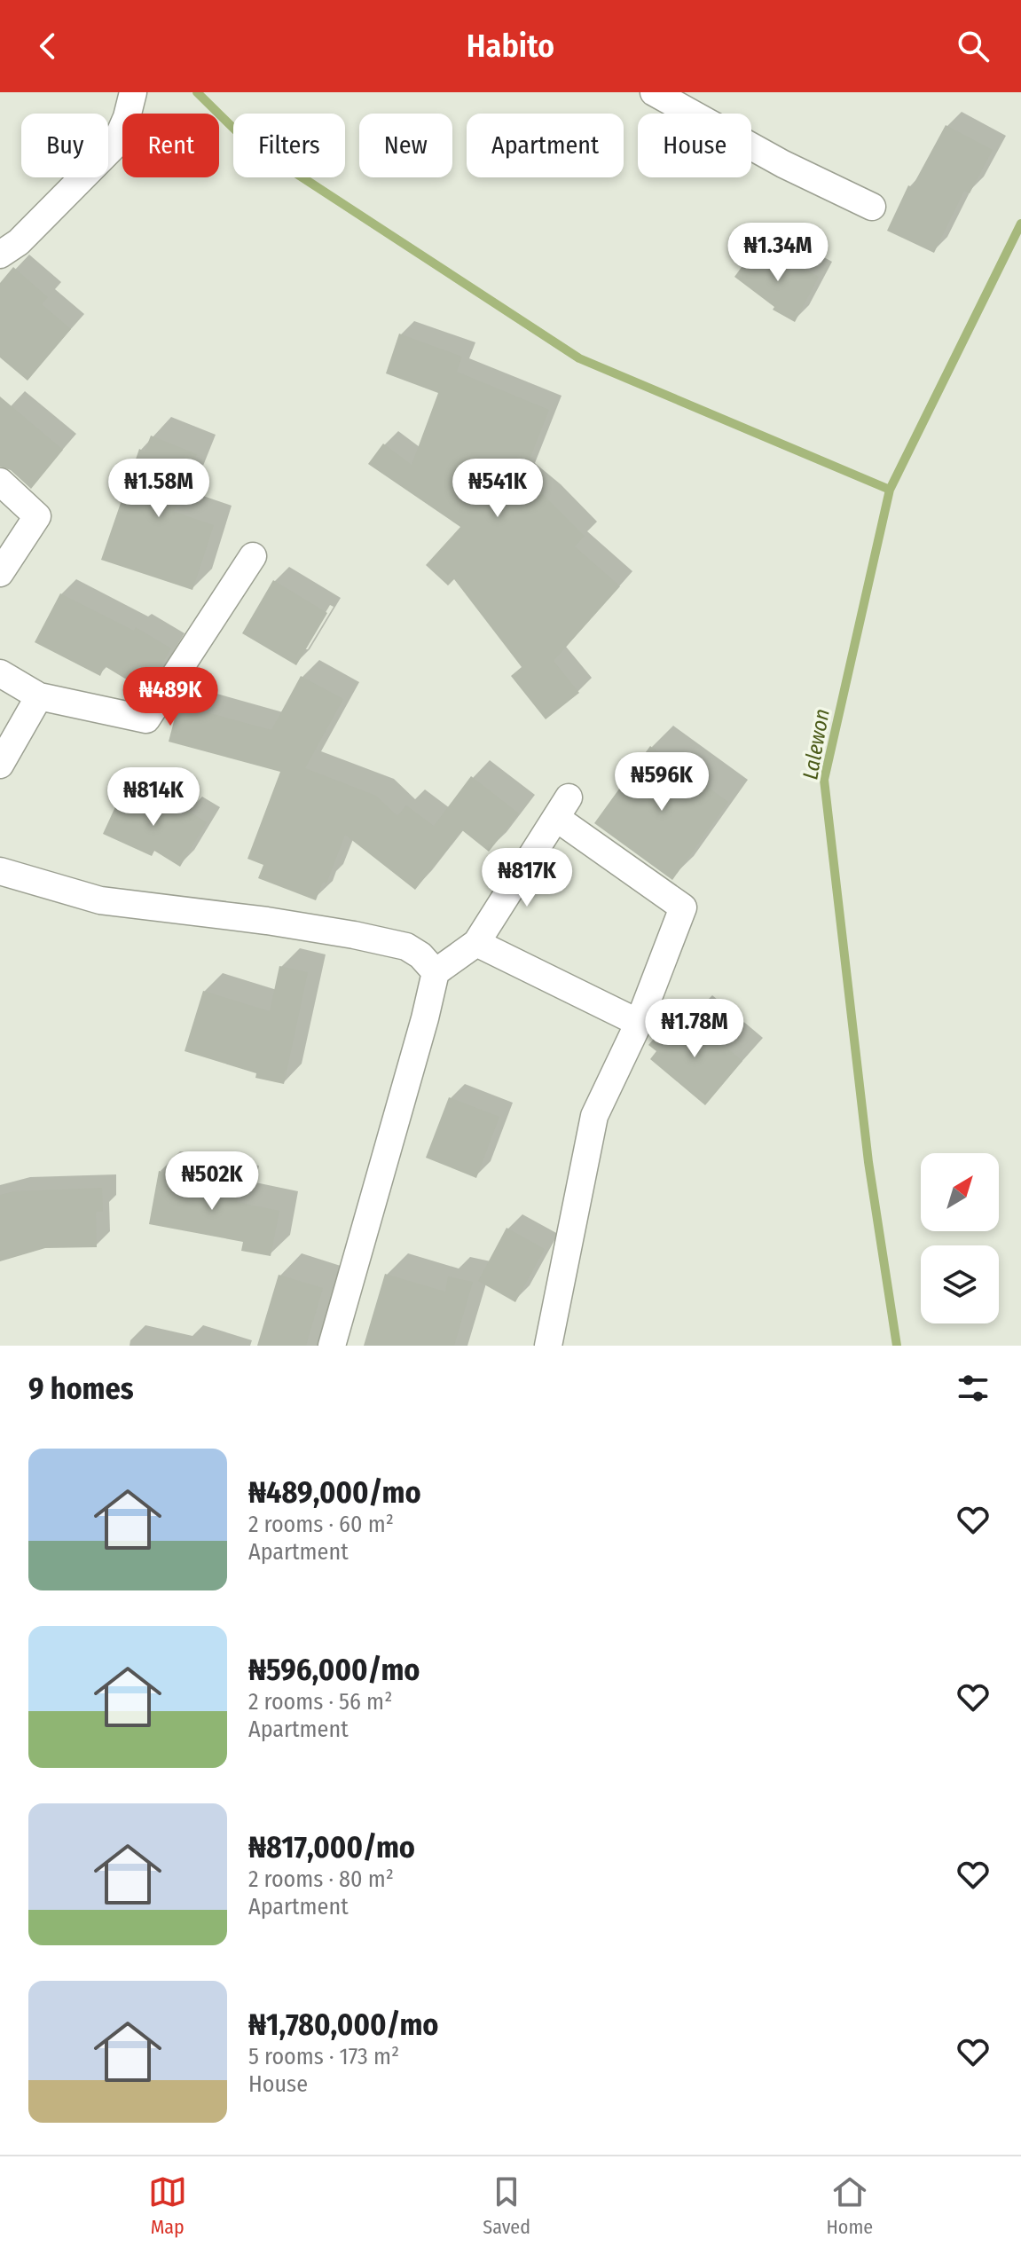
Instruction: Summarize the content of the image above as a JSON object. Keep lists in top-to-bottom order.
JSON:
{
  "water": ["Lalewon"],
  "north": "top right",
  "page": {
    "header": "Habito",
    "chip": [
      "Buy",
      "Rent",
      "Filters",
      "New",
      "Apartment",
      "House"
    ],
    "price": [
      "₦1.34M",
      "₦1.58M",
      "₦541K",
      "₦489K",
      "₦596K",
      "₦814K",
      "₦817K",
      "₦1.78M",
      "₦502K"
    ],
    "heading": "9 homes",
    "list": [
      {
        "name": "₦489,000/mo",
        "note": "2 rooms · 60 m² · Apartment"
      },
      {
        "name": "₦596,000/mo",
        "note": "2 rooms · 56 m² · Apartment"
      },
      {
        "name": "₦817,000/mo",
        "note": "2 rooms · 80 m² · Apartment"
      },
      {
        "name": "₦1,780,000/mo",
        "note": "5 rooms · 173 m² · House"
      }
    ],
    "tabs": ["Map", "Saved", "Home"]
  }
}
